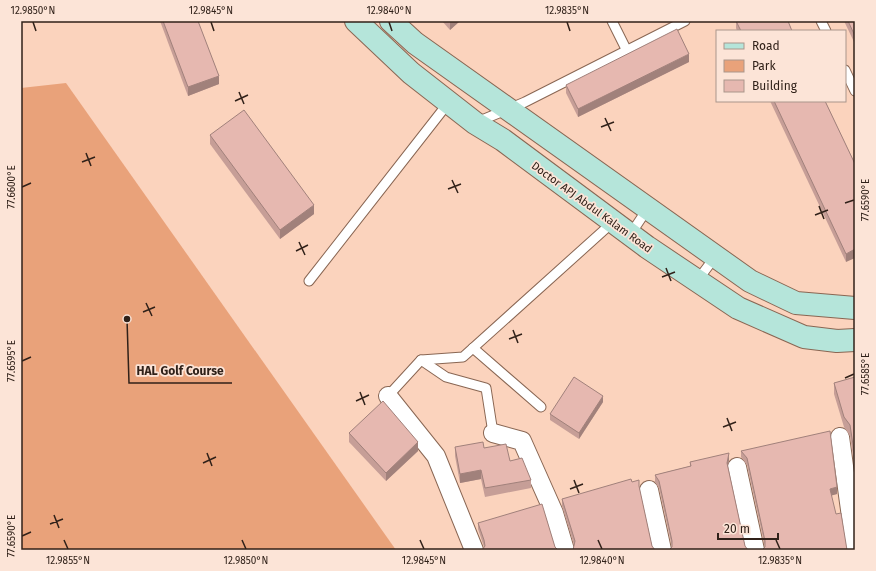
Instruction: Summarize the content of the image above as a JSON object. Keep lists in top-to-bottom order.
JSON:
{
  "streets": {
    "street": ["Doctor APJ Abdul Kalam Road"]
  },
  "places": ["HAL Golf Course"],
  "legend": ["Road", "Park", "Building"],
  "scale_bar": "20 m",
  "coordinates": [
    "12.9850°N",
    "12.9845°N",
    "12.9840°N",
    "12.9835°N",
    "77.6600°E",
    "77.6590°E",
    "77.6595°E",
    "77.6585°E",
    "12.9855°N"
  ]
}
